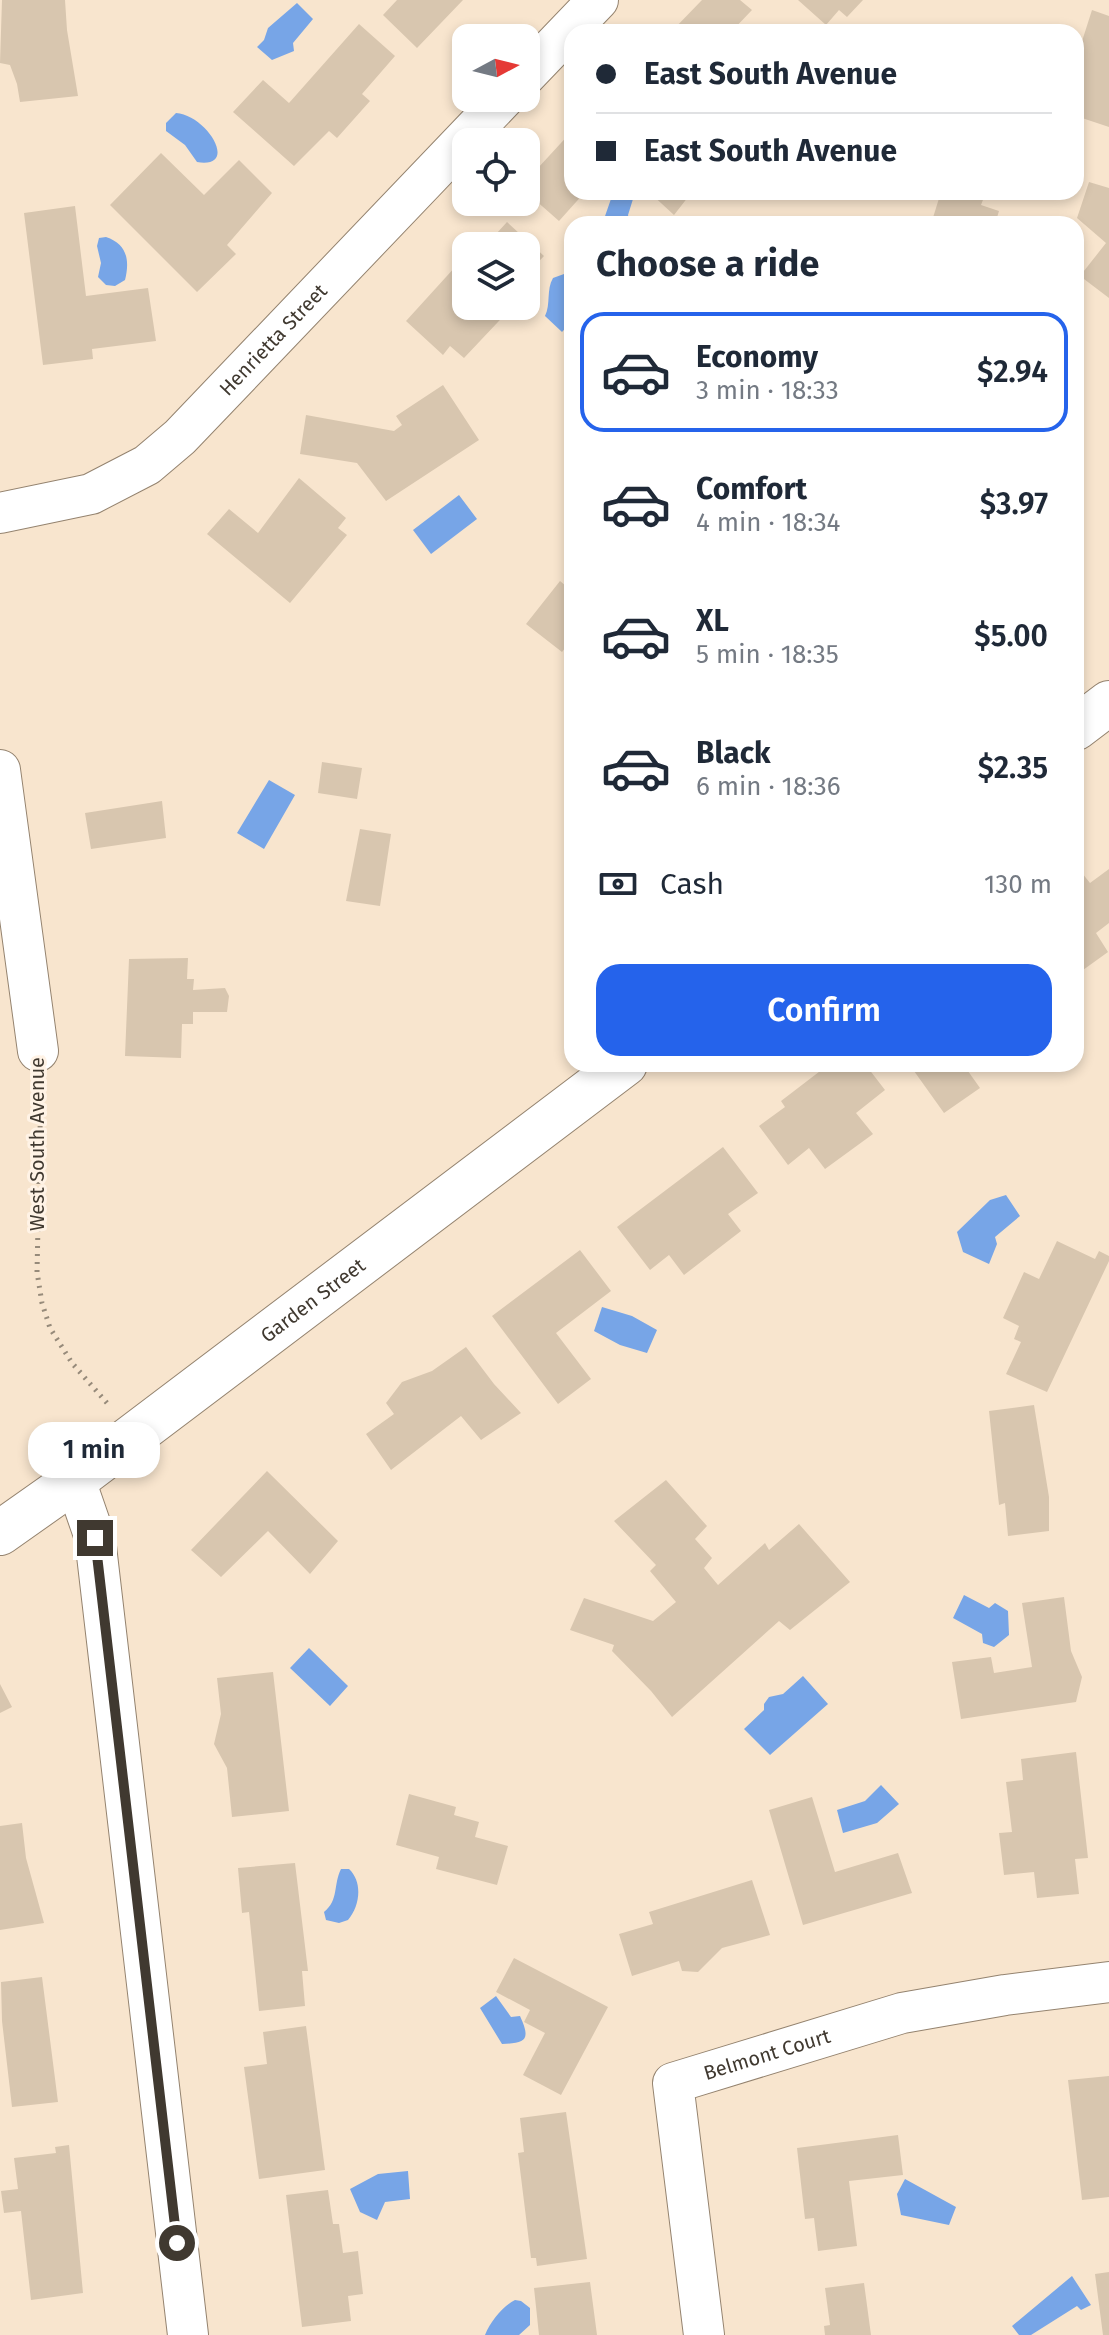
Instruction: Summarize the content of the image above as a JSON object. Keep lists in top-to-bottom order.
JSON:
{
  "streets": {
    "street": [
      "Henrietta Street",
      "West South Avenue",
      "Garden Street",
      "Belmont Court"
    ]
  },
  "north": "right",
  "page": {
    "banner": ["East South Avenue", "East South Avenue"],
    "heading": "Choose a ride",
    "list": [
      {
        "name": "Economy",
        "note": "3 min · 18:33",
        "value": "$2.94"
      },
      {
        "name": "Comfort",
        "note": "4 min · 18:34",
        "value": "$3.97"
      },
      {
        "name": "XL",
        "note": "5 min · 18:35",
        "value": "$5.00"
      },
      {
        "name": "Black",
        "note": "6 min · 18:36",
        "value": "$2.35"
      }
    ],
    "pay": ["Cash", "130 m"],
    "buttons": "Confirm",
    "bubble": "1 min"
  }
}
